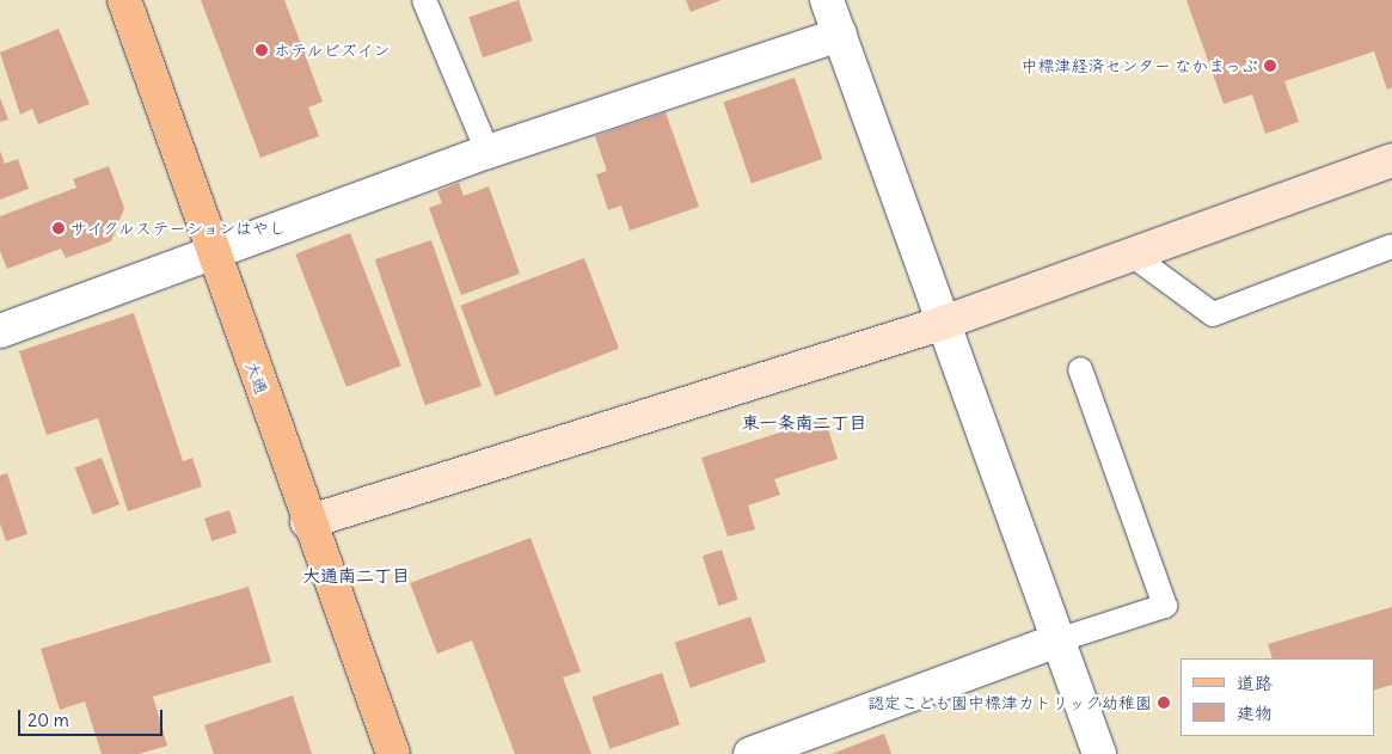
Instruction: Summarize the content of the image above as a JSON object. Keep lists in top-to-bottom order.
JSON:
{
  "streets": {
    "main road": ["大通"]
  },
  "districts": ["東一条南二丁目", "大通南二丁目"],
  "places": [
    "ホテルビズイン",
    "中標津経済センター なかまっぷ",
    "サイクルステーションはやし",
    "認定こども園中標津カトリック幼稚園"
  ],
  "legend": ["道路", "建物"],
  "scale_bar": "20 m"
}
